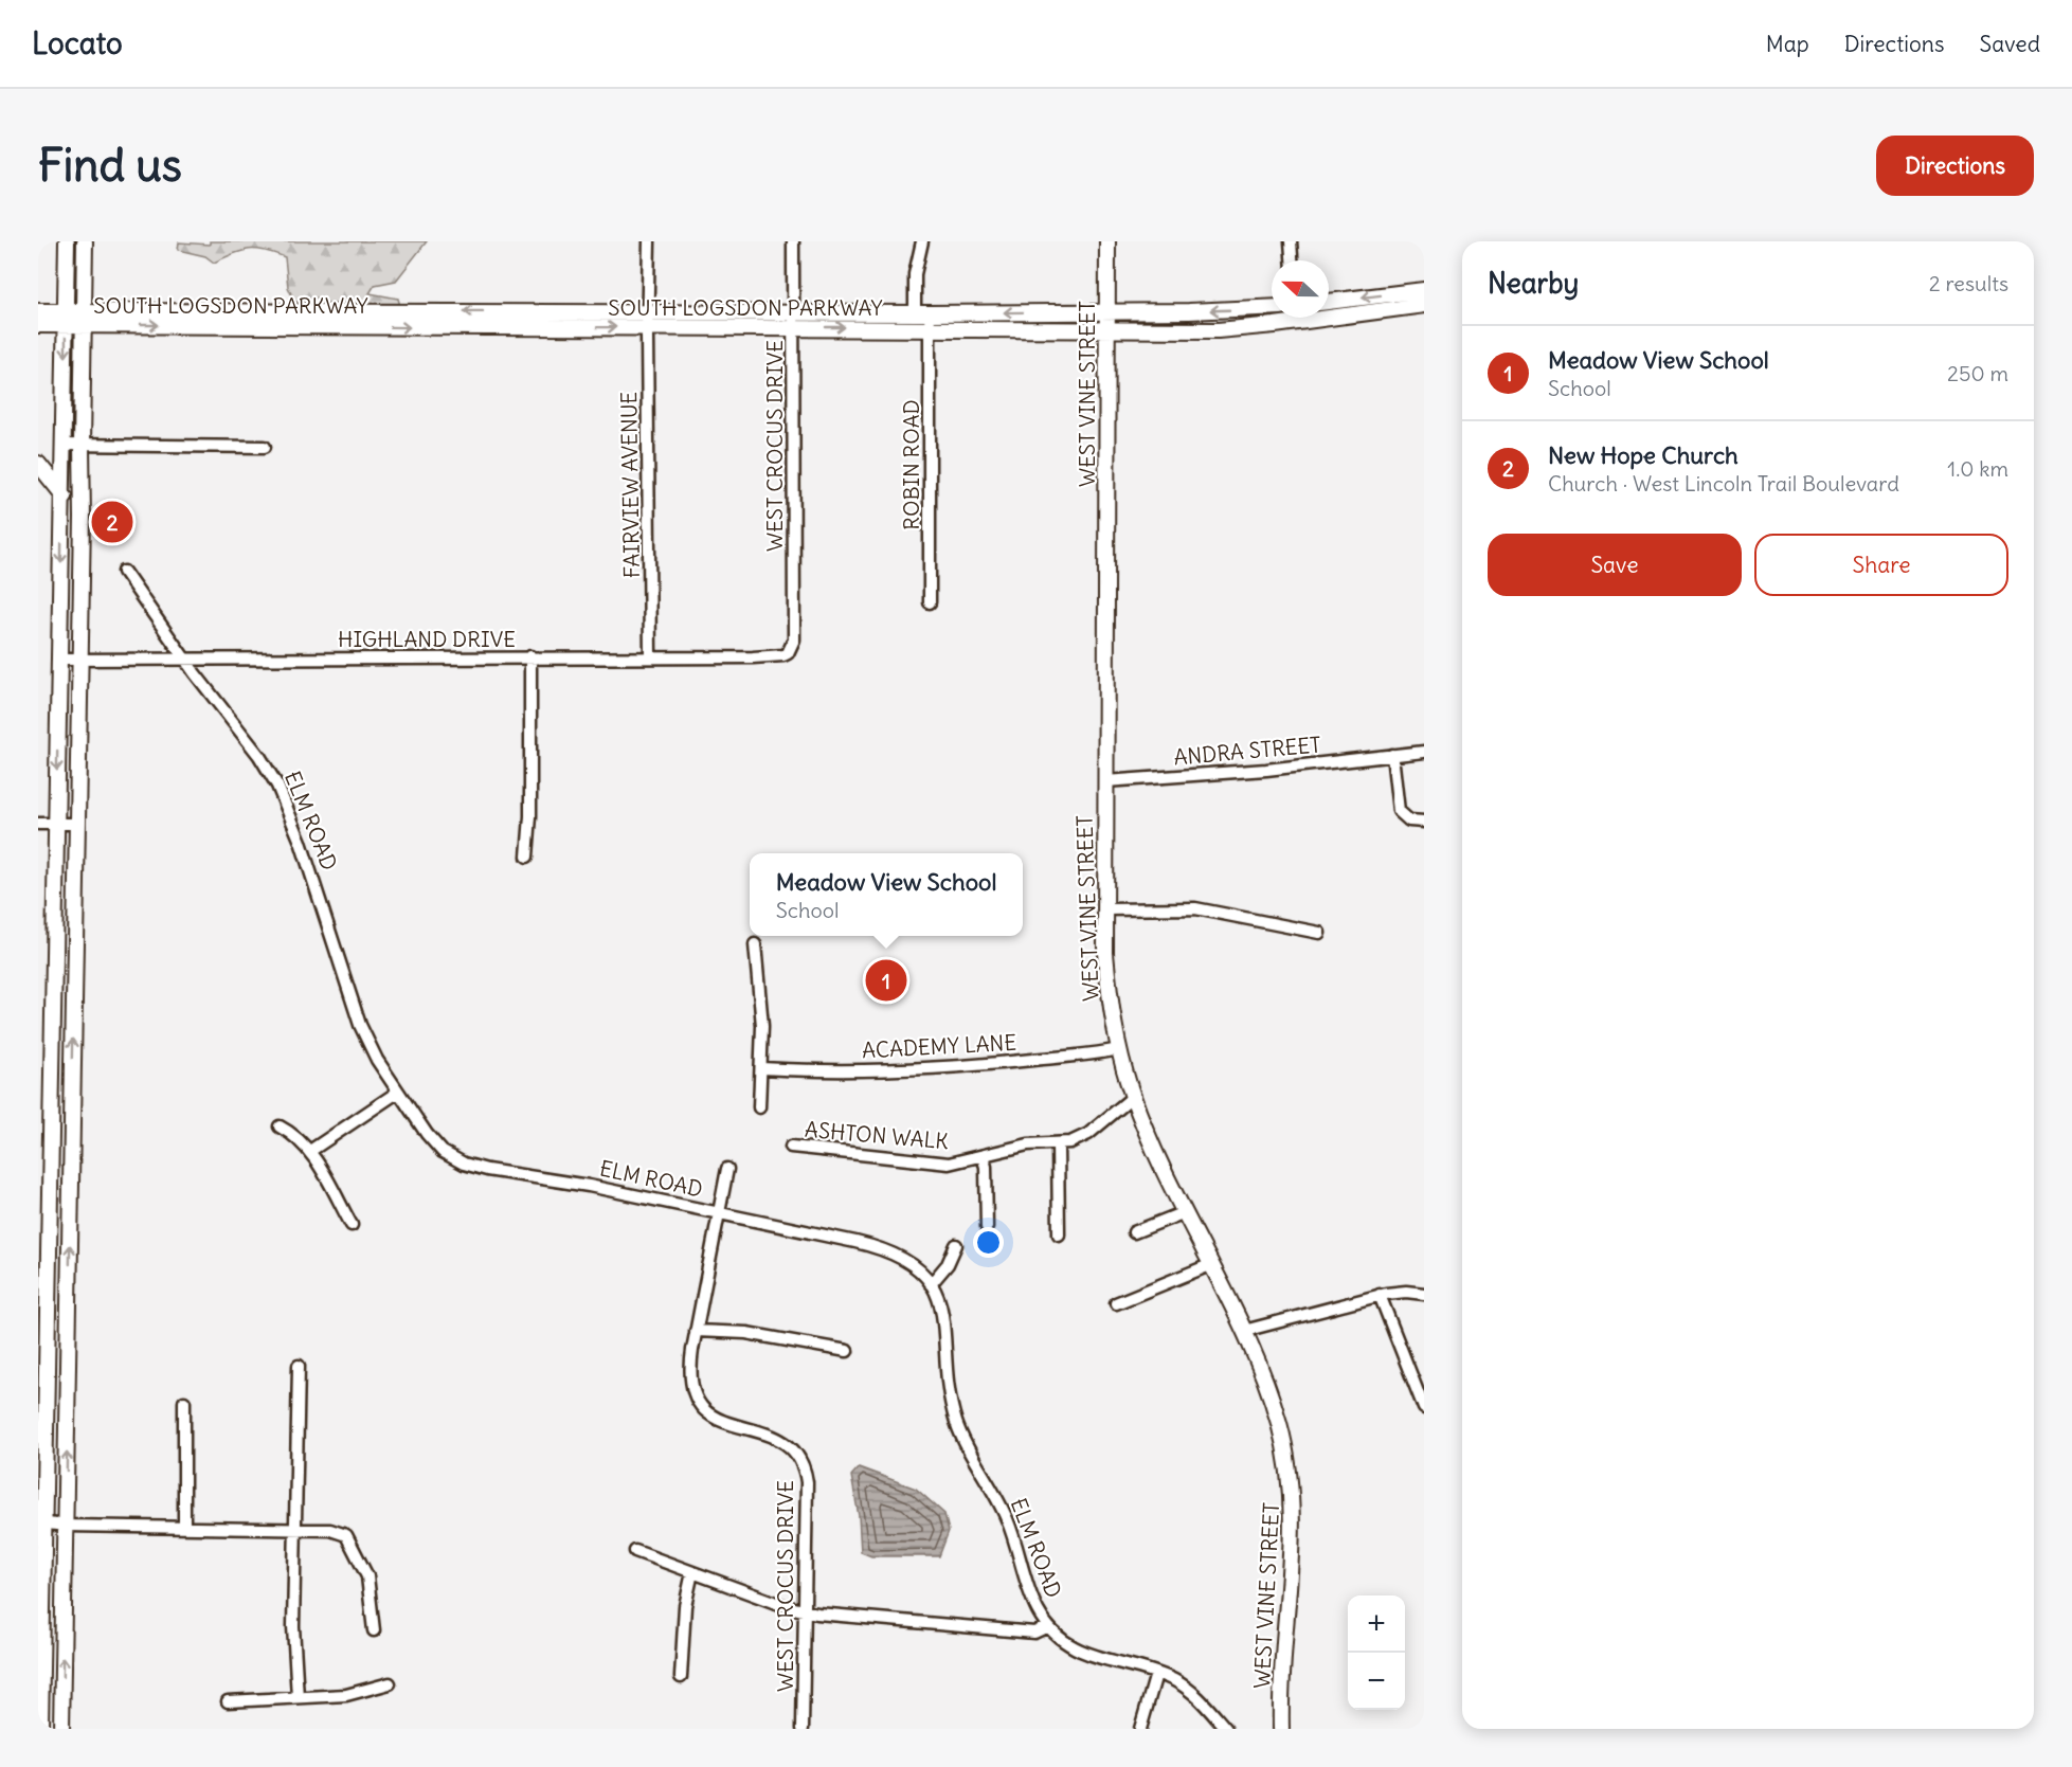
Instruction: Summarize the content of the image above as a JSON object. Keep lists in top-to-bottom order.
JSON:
{
  "streets": {
    "main road": ["SOUTH LOGSDON PARKWAY", "WEST VINE STREET"],
    "street": [
      "WEST CROCUS DRIVE",
      "ROBIN ROAD",
      "FAIRVIEW AVENUE",
      "HIGHLAND DRIVE",
      "ANDRA STREET",
      "ELM ROAD",
      "ACADEMY LANE",
      "ASHTON WALK"
    ]
  },
  "crossings": [
    ["SOUTH LOGSDON PARKWAY", "WEST VINE STREET"],
    ["SOUTH LOGSDON PARKWAY", "WEST CROCUS DRIVE"],
    ["SOUTH LOGSDON PARKWAY", "ROBIN ROAD"],
    ["SOUTH LOGSDON PARKWAY", "FAIRVIEW AVENUE"],
    ["WEST VINE STREET", "ANDRA STREET"],
    ["WEST VINE STREET", "ACADEMY LANE"],
    ["WEST VINE STREET", "ASHTON WALK"],
    ["WEST CROCUS DRIVE", "HIGHLAND DRIVE"],
    ["WEST CROCUS DRIVE", "ELM ROAD"],
    ["FAIRVIEW AVENUE", "HIGHLAND DRIVE"],
    ["HIGHLAND DRIVE", "ELM ROAD"]
  ],
  "north": "left",
  "page": {
    "header": "Locato",
    "nav": ["Map", "Directions", "Saved"],
    "buttons": [
      "Directions",
      ["Save", "Share"]
    ],
    "title": "Find us",
    "heading": ["Nearby", "2 results"],
    "list": [
      {
        "mark": "1",
        "name": "Meadow View School",
        "note": "School",
        "value": "250 m"
      },
      {
        "mark": "2",
        "name": "New Hope Church",
        "note": "Church · West Lincoln Trail Boulevard",
        "value": "1.0 km"
      }
    ],
    "pins": ["2", "1"],
    "popup": ["Meadow View School", "School"],
    "map_buttons": ["+", "−"]
  }
}
